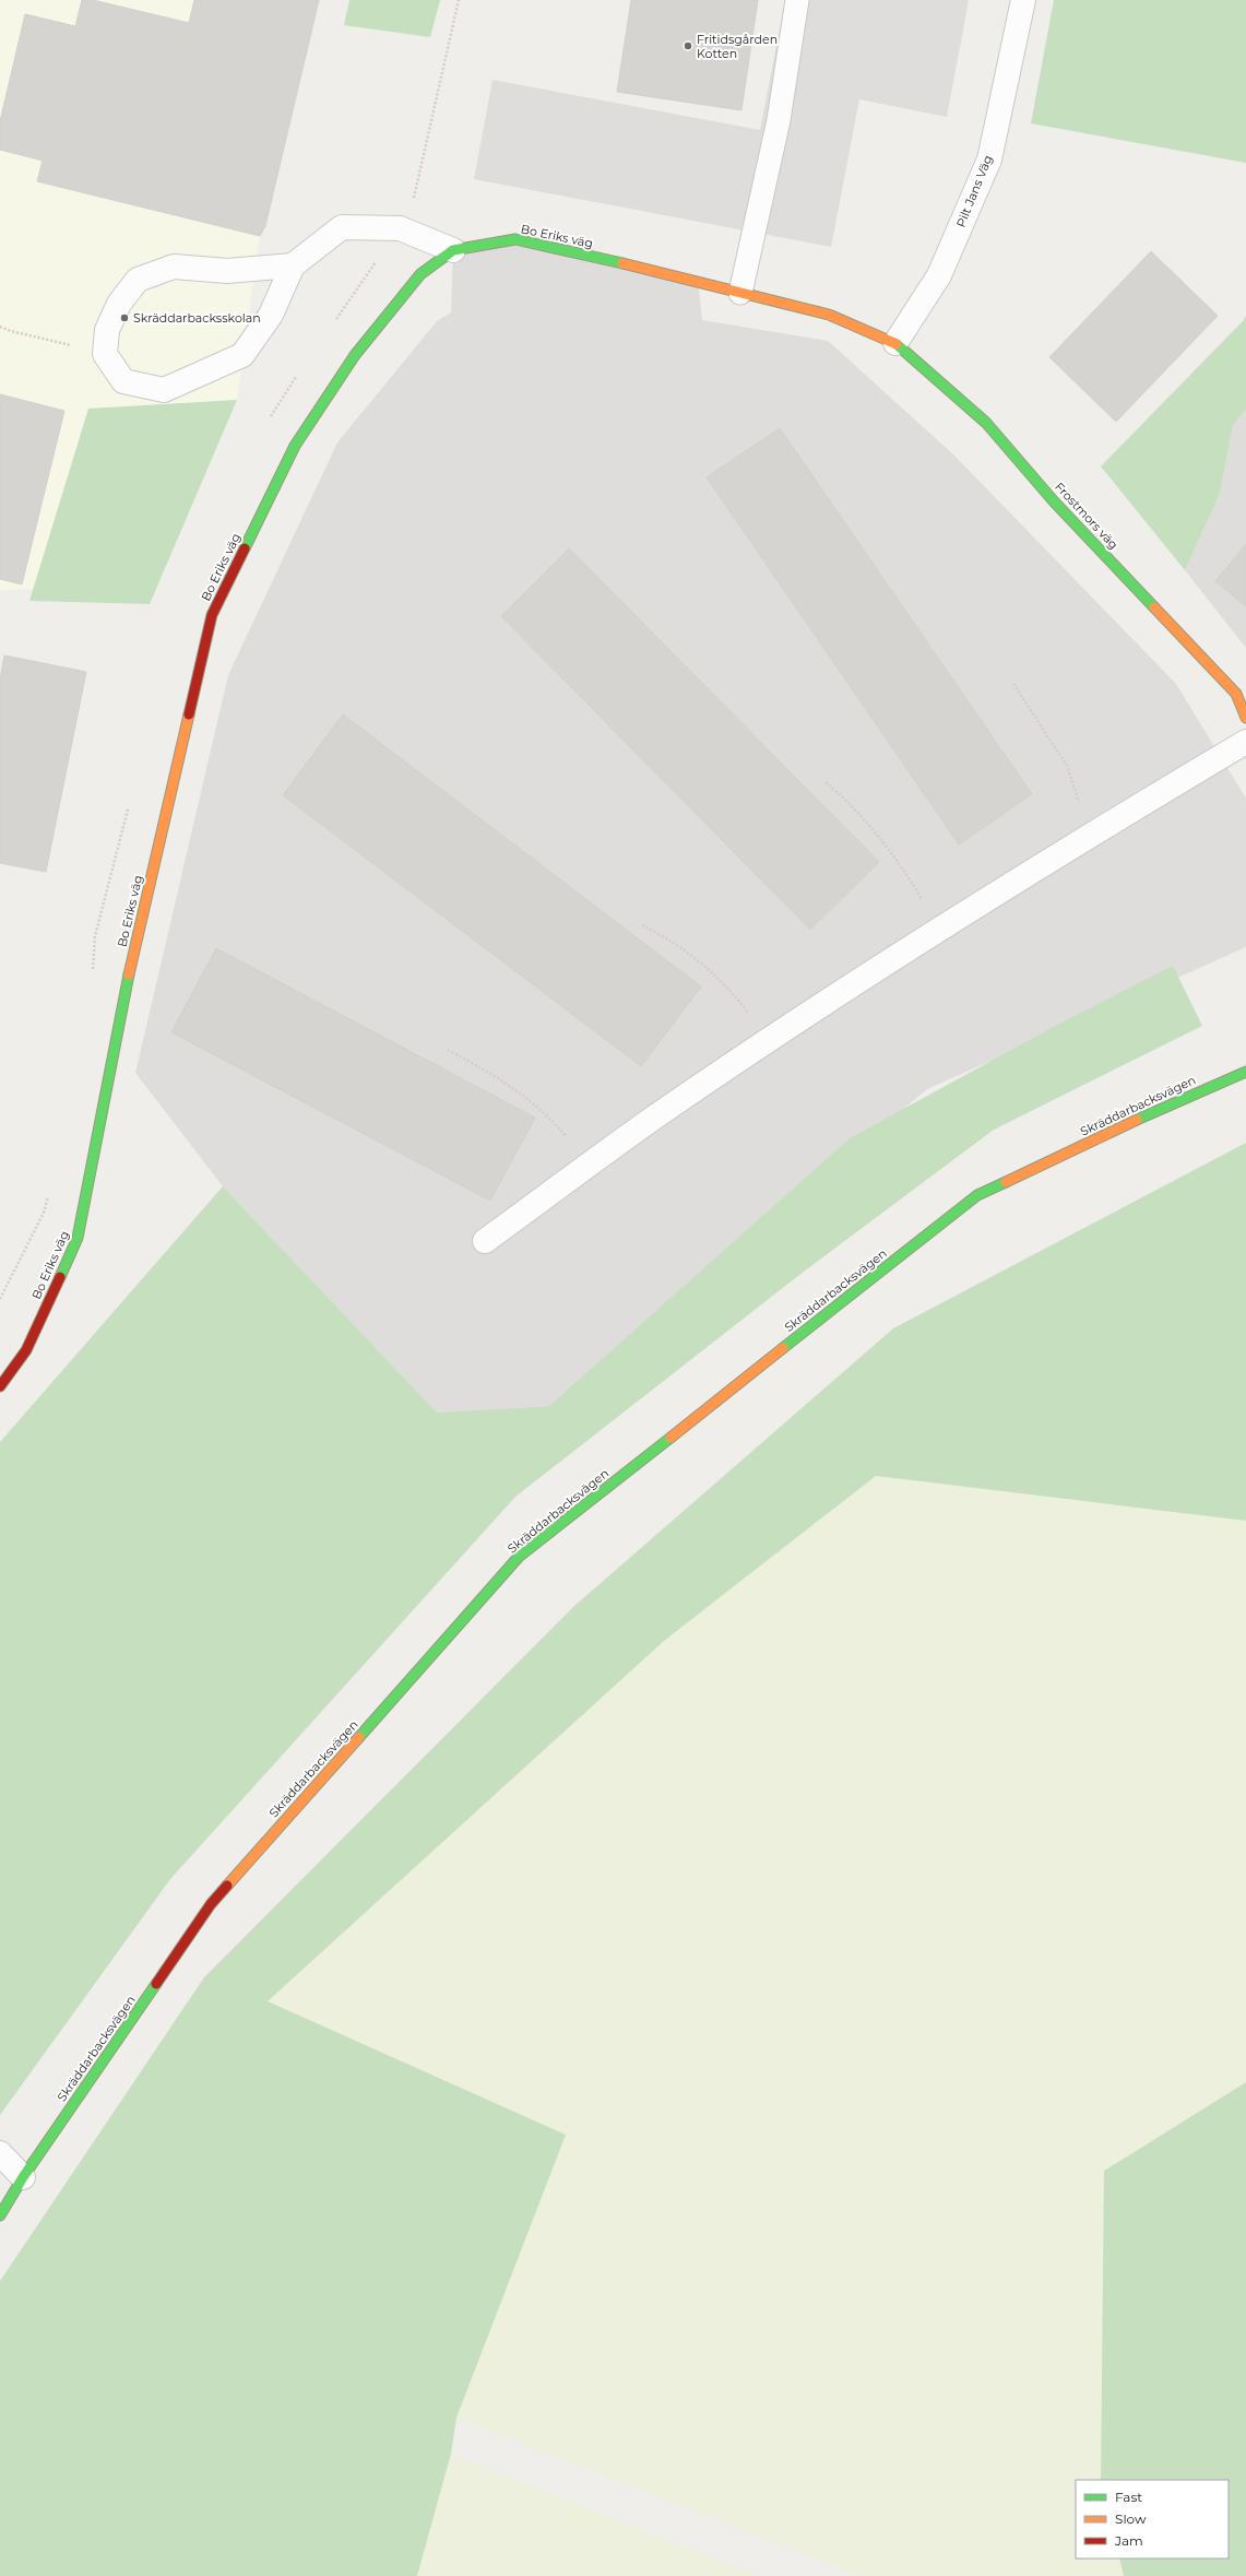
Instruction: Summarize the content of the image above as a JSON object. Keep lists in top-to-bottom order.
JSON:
{
  "streets": {
    "street": [
      "Pilt Jans Väg",
      "Bo Eriks väg",
      "Frostmors väg",
      "Skräddarbacksvägen"
    ]
  },
  "crossings": [
    ["Pilt Jans Väg", "Bo Eriks väg"],
    ["Pilt Jans Väg", "Frostmors väg"],
    ["Bo Eriks väg", "Frostmors väg"]
  ],
  "places": ["Fritidsgården Kotten", "Skräddarbacksskolan"],
  "legend": ["Fast", "Slow", "Jam"]
}
